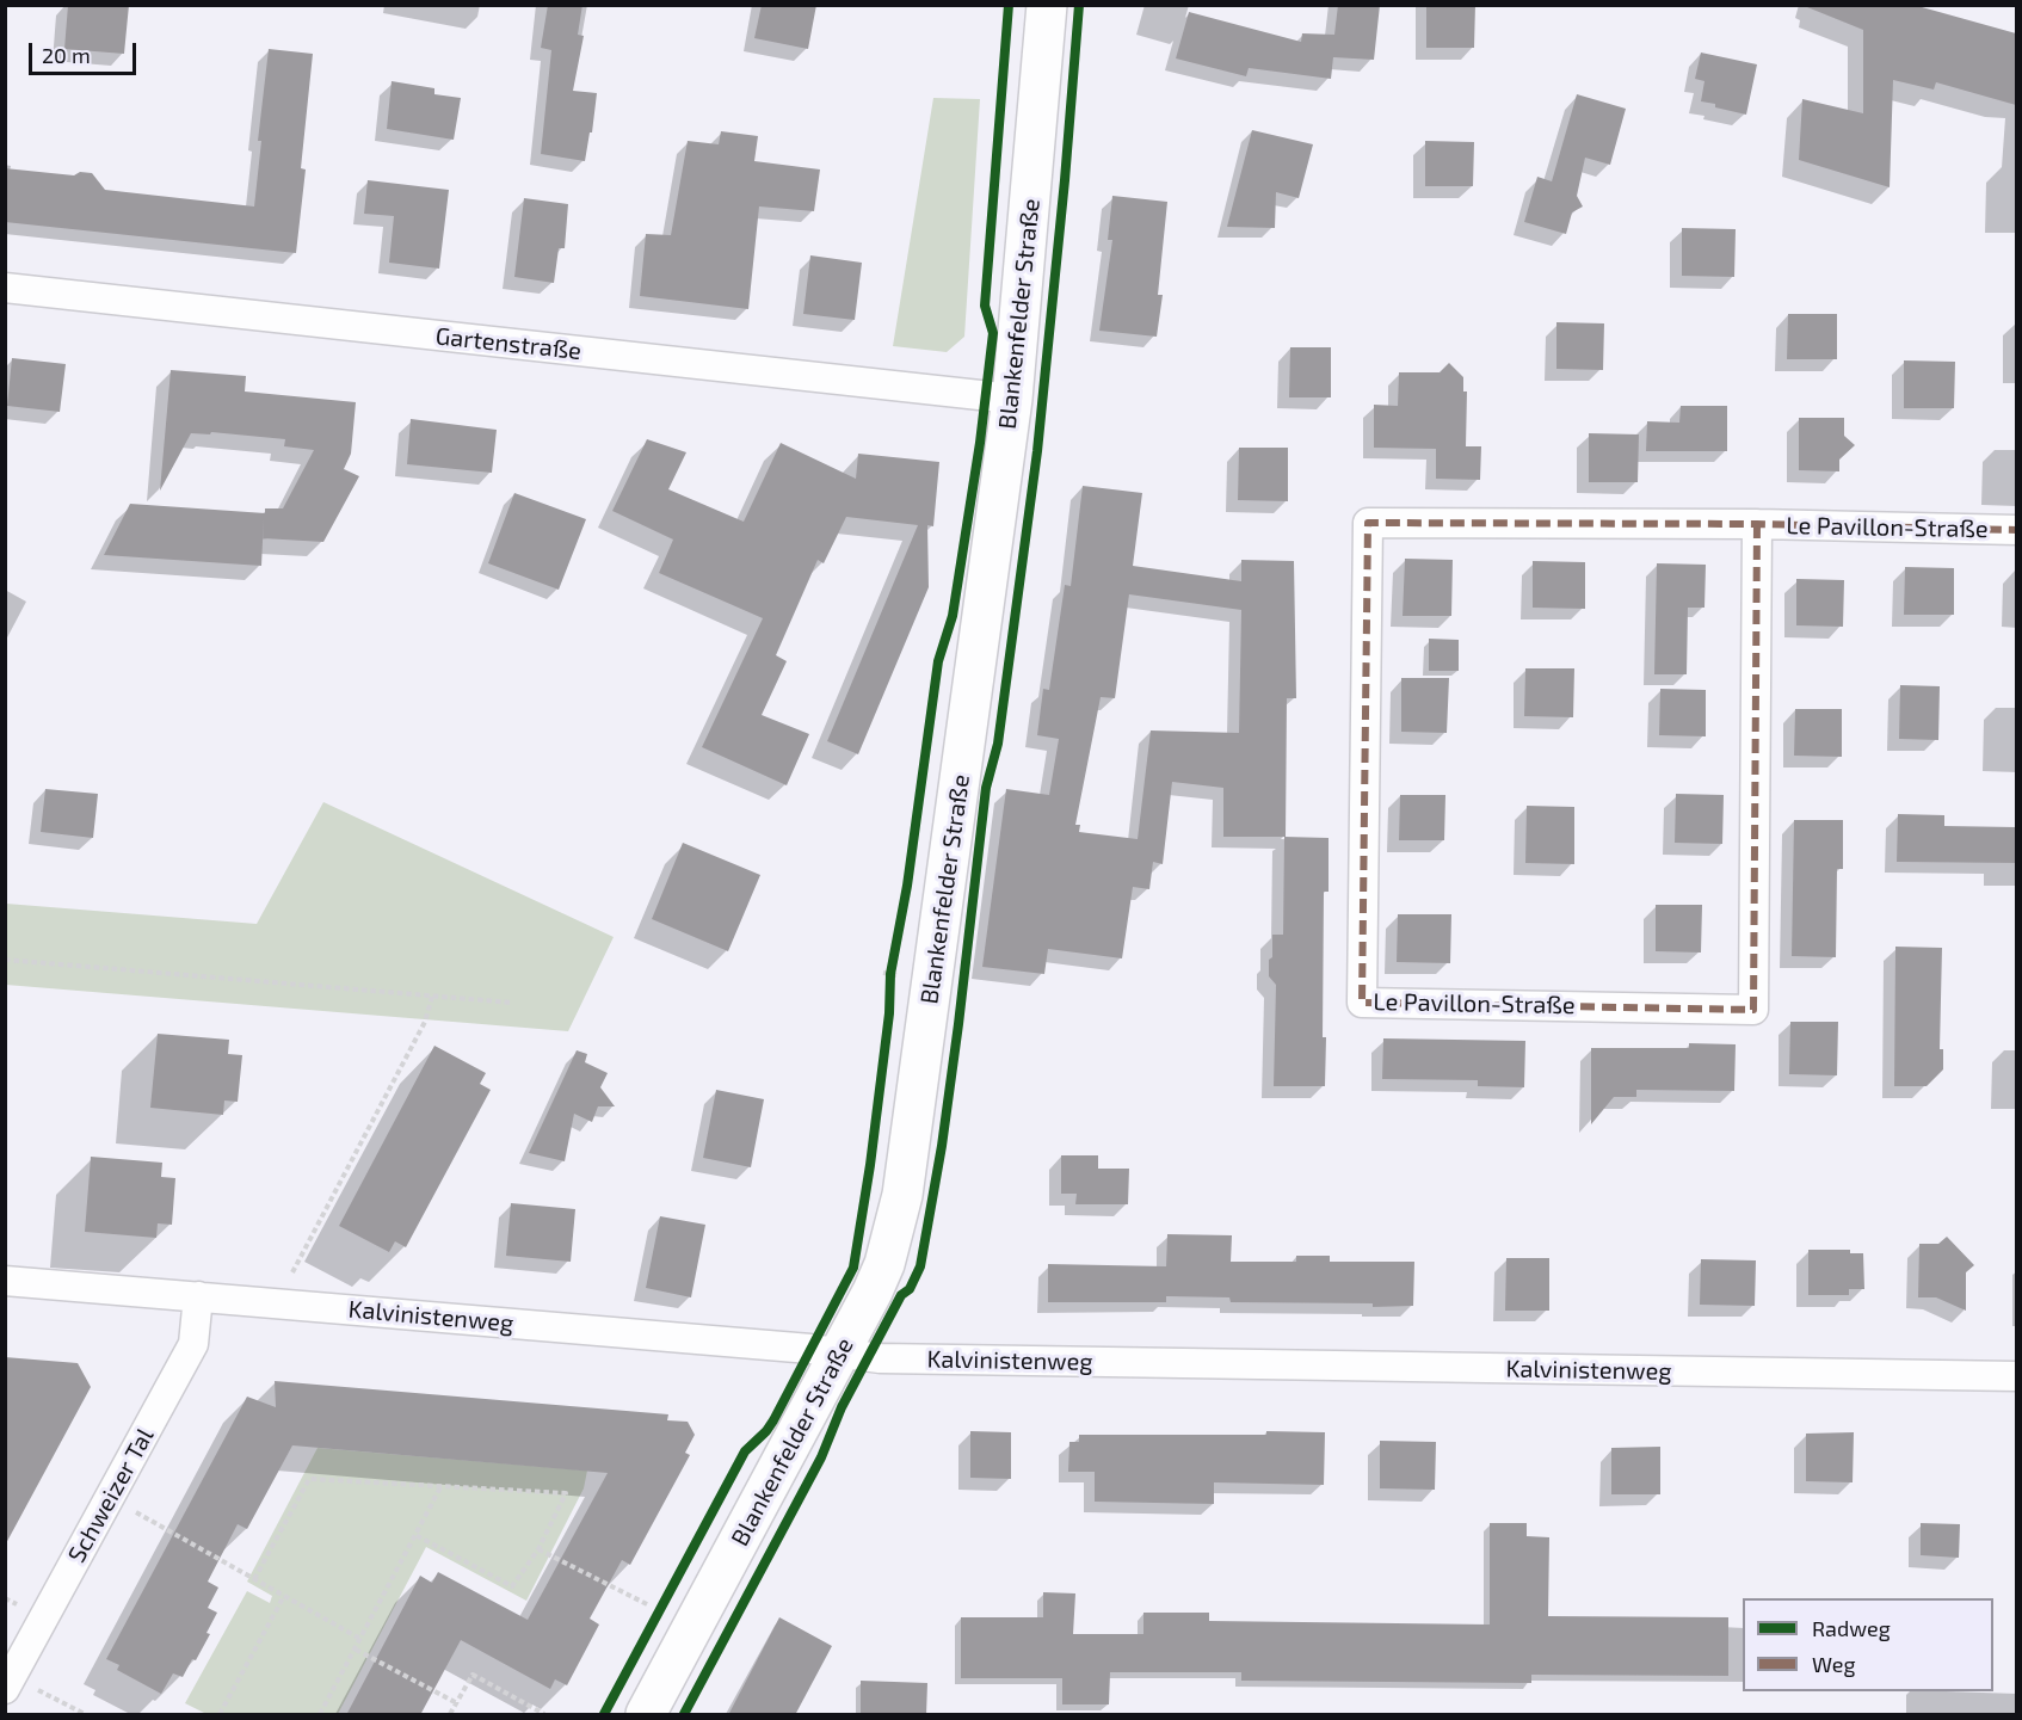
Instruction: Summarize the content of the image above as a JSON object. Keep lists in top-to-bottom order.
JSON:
{
  "streets": {
    "street": [
      "Blankenfelder Straße",
      "Gartenstraße",
      "Le Pavillon-Straße",
      "Kalvinistenweg",
      "Schweizer Tal"
    ]
  },
  "crossings": [
    ["Blankenfelder Straße", "Gartenstraße"],
    ["Blankenfelder Straße", "Kalvinistenweg"],
    ["Kalvinistenweg", "Schweizer Tal"]
  ],
  "legend": ["Radweg", "Weg"],
  "scale_bar": "20 m"
}
